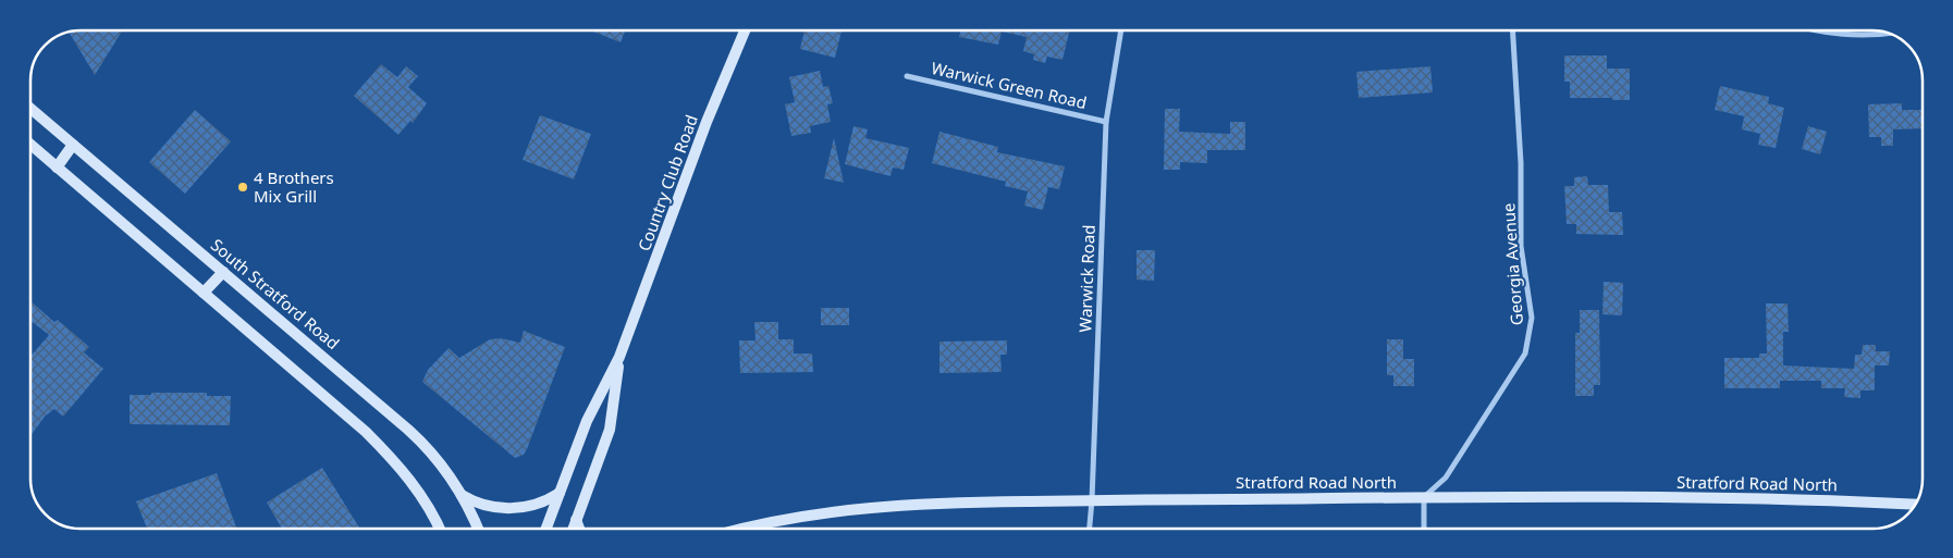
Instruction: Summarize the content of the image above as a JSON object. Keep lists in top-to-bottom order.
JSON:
{
  "streets": {
    "main road": ["Country Club Road", "South Stratford Road", "Stratford Road North"],
    "street": ["Warwick Green Road", "Georgia Avenue", "Warwick Road"]
  },
  "crossings": [
    ["Warwick Green Road", "Warwick Road"],
    ["Georgia Avenue", "Stratford Road North"],
    ["Warwick Road", "Stratford Road North"]
  ],
  "places": ["4 Brothers Mix Grill"]
}
